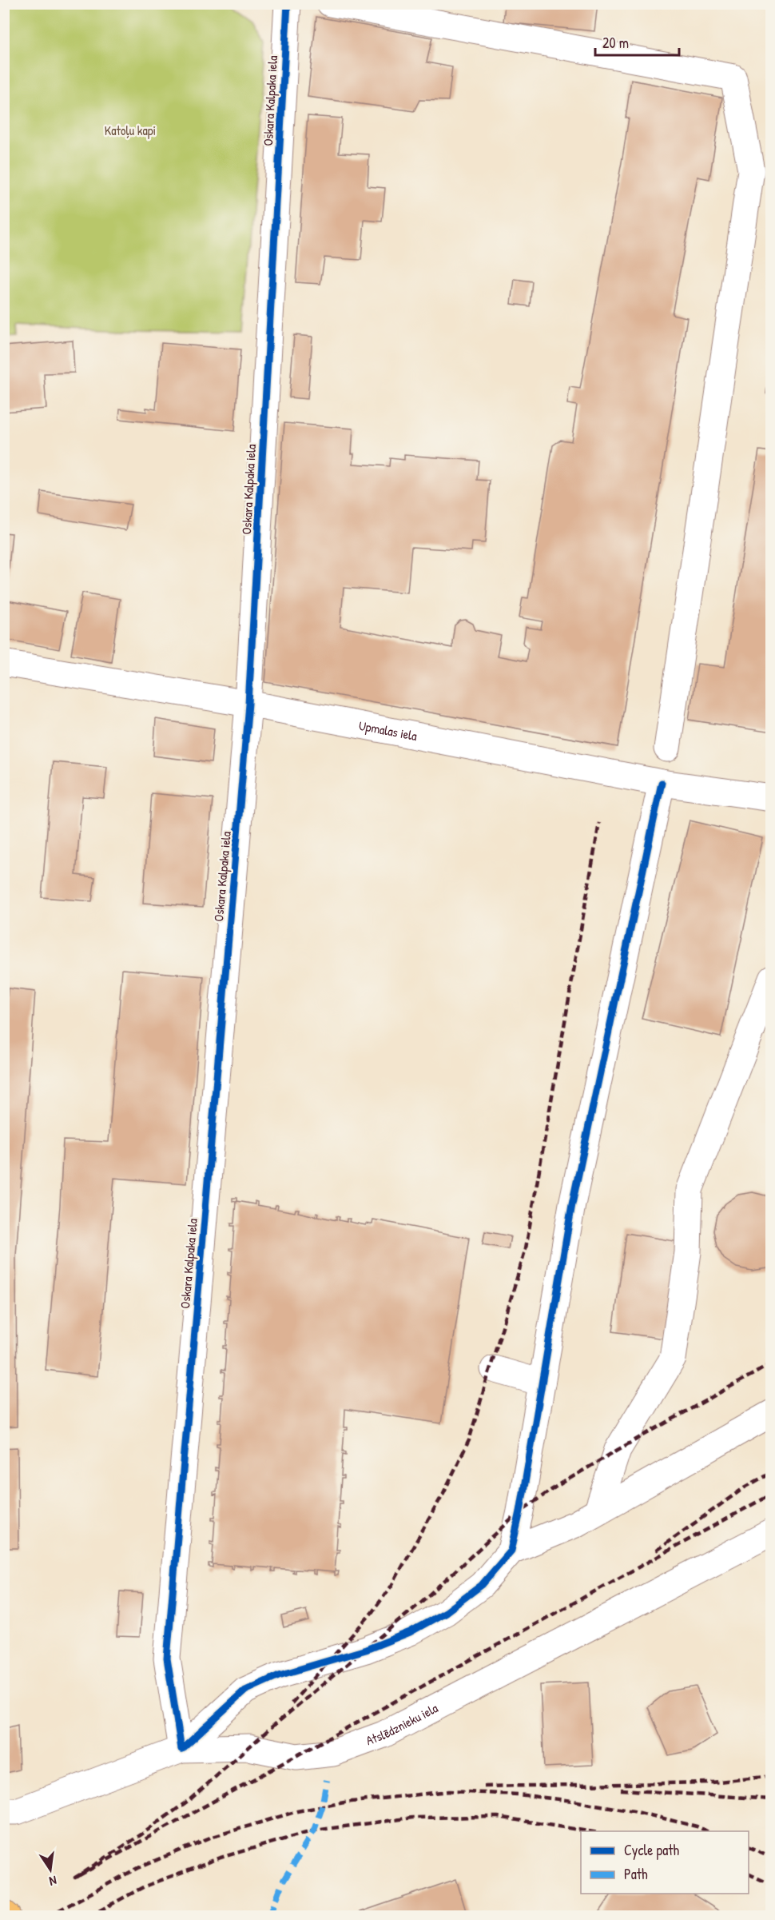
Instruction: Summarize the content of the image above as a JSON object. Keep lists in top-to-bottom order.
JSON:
{
  "streets": {
    "street": ["Oskara Kalpaka iela", "Upmalas iela", "Atslēdznieku iela"]
  },
  "crossings": [
    ["Oskara Kalpaka iela", "Upmalas iela"],
    ["Oskara Kalpaka iela", "Atslēdznieku iela"]
  ],
  "parks": ["Katoļu kapi"],
  "legend": ["Cycle path", "Path"],
  "scale_bar": "20 m",
  "north": "bottom"
}
